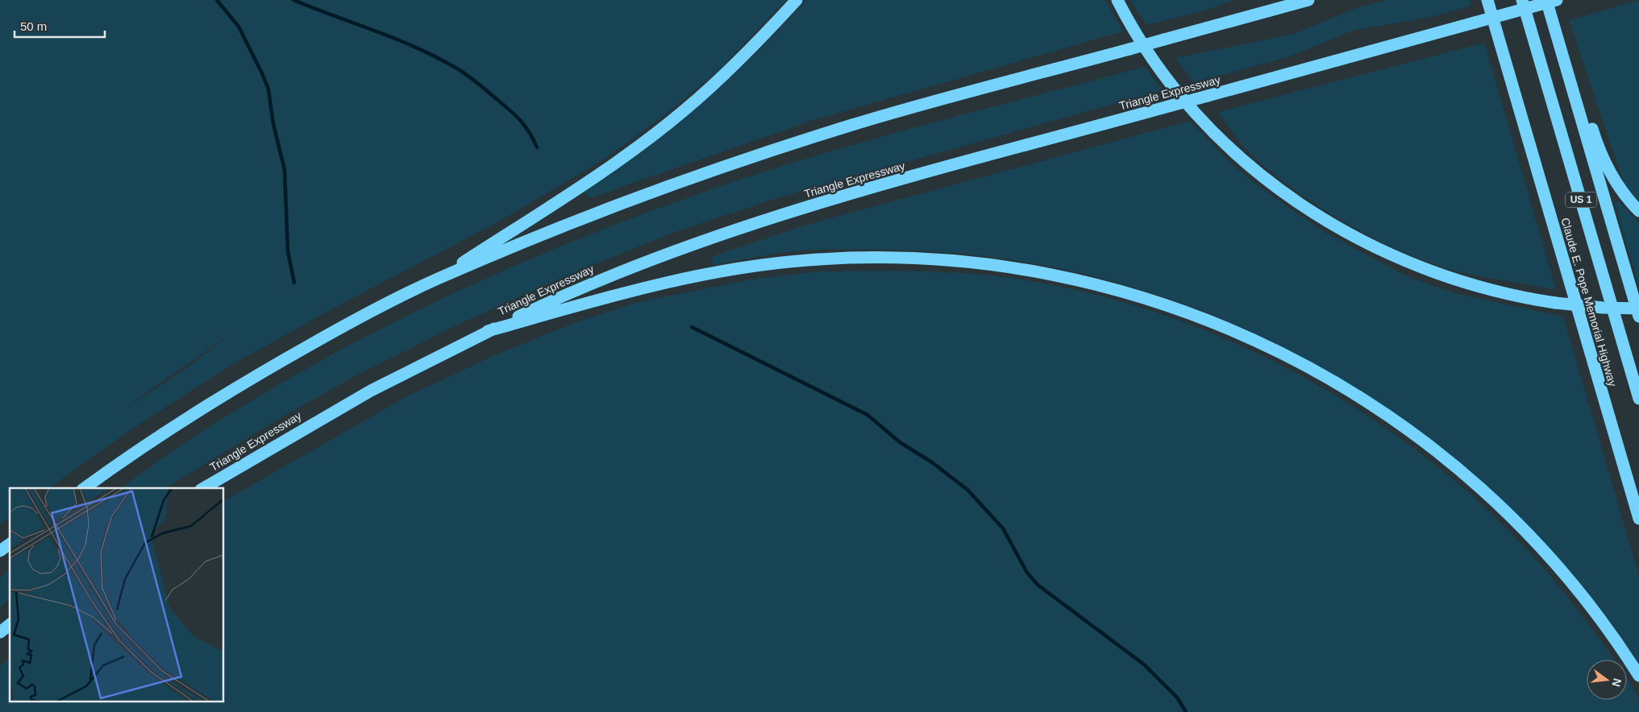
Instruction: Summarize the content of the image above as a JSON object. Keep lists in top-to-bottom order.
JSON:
{
  "streets": {
    "highway": ["Triangle Expressway", "US 1", "Claude E. Pope Memorial Highway"]
  },
  "scale_bar": "50 m",
  "north": "right"
}
